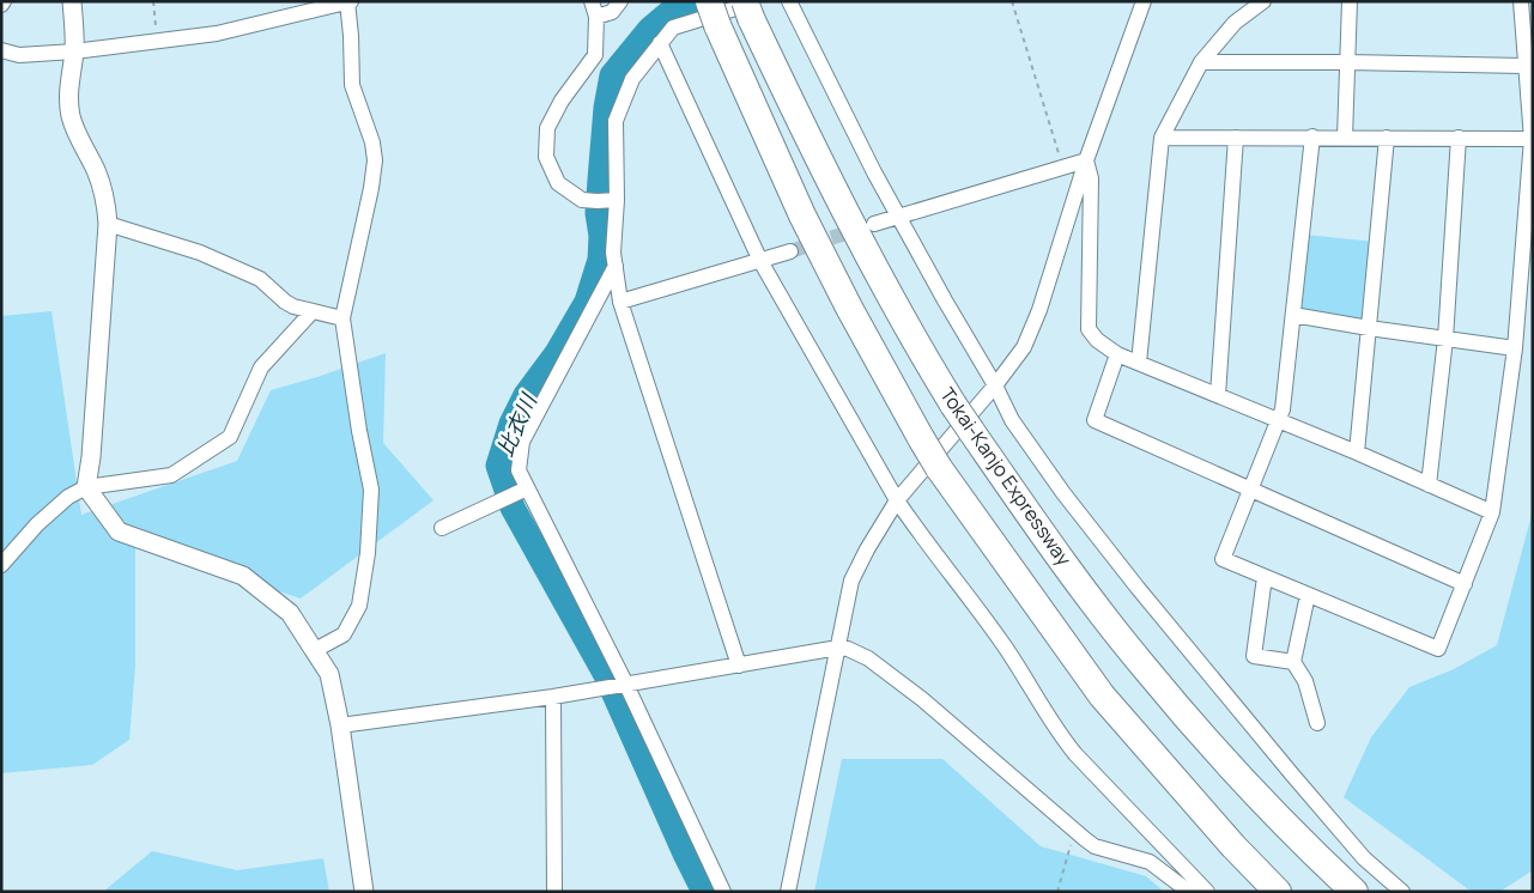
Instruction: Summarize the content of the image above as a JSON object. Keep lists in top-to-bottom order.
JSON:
{
  "streets": {
    "highway": ["Tokai-Kanjo Expressway"]
  },
  "water": ["比衣川"]
}
